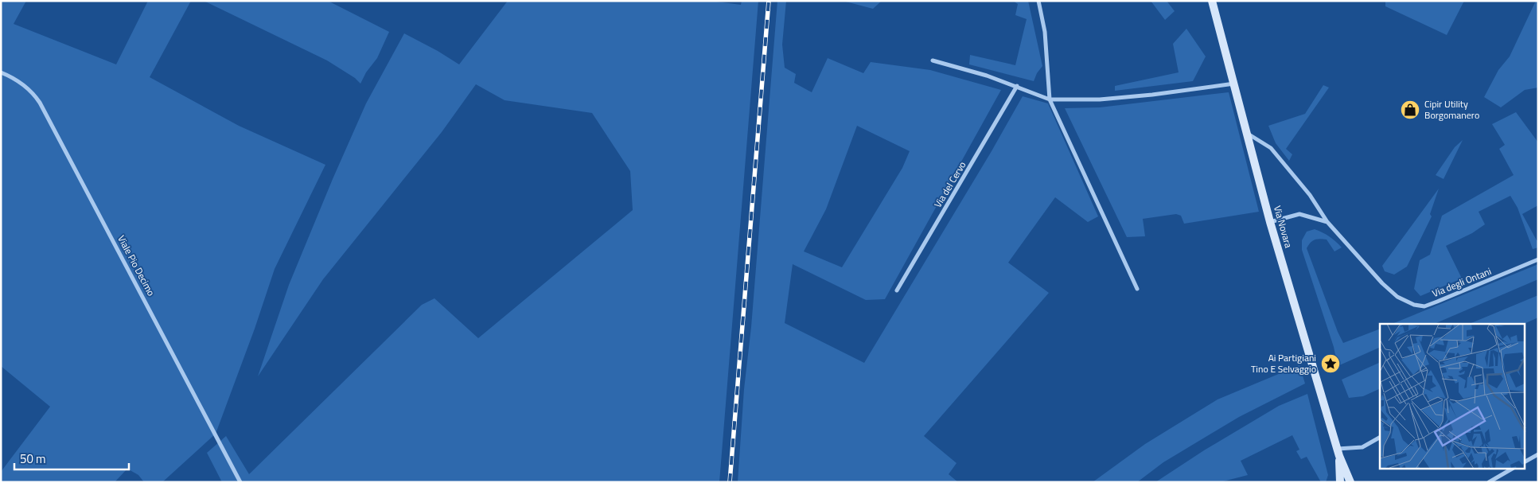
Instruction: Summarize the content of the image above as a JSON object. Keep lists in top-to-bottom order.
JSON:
{
  "streets": {
    "main road": ["Via Novara"],
    "street": ["Via del Cervo", "Viale Pio Decimo", "Via degli Ontani"]
  },
  "crossings": [
    ["Via Novara", "Via degli Ontani"]
  ],
  "places": {
    "shop": ["Cipir Utility Borgomanero"],
    "place": ["Ai Partigiani Tino E Selvaggio"]
  },
  "scale_bar": "50 m"
}
